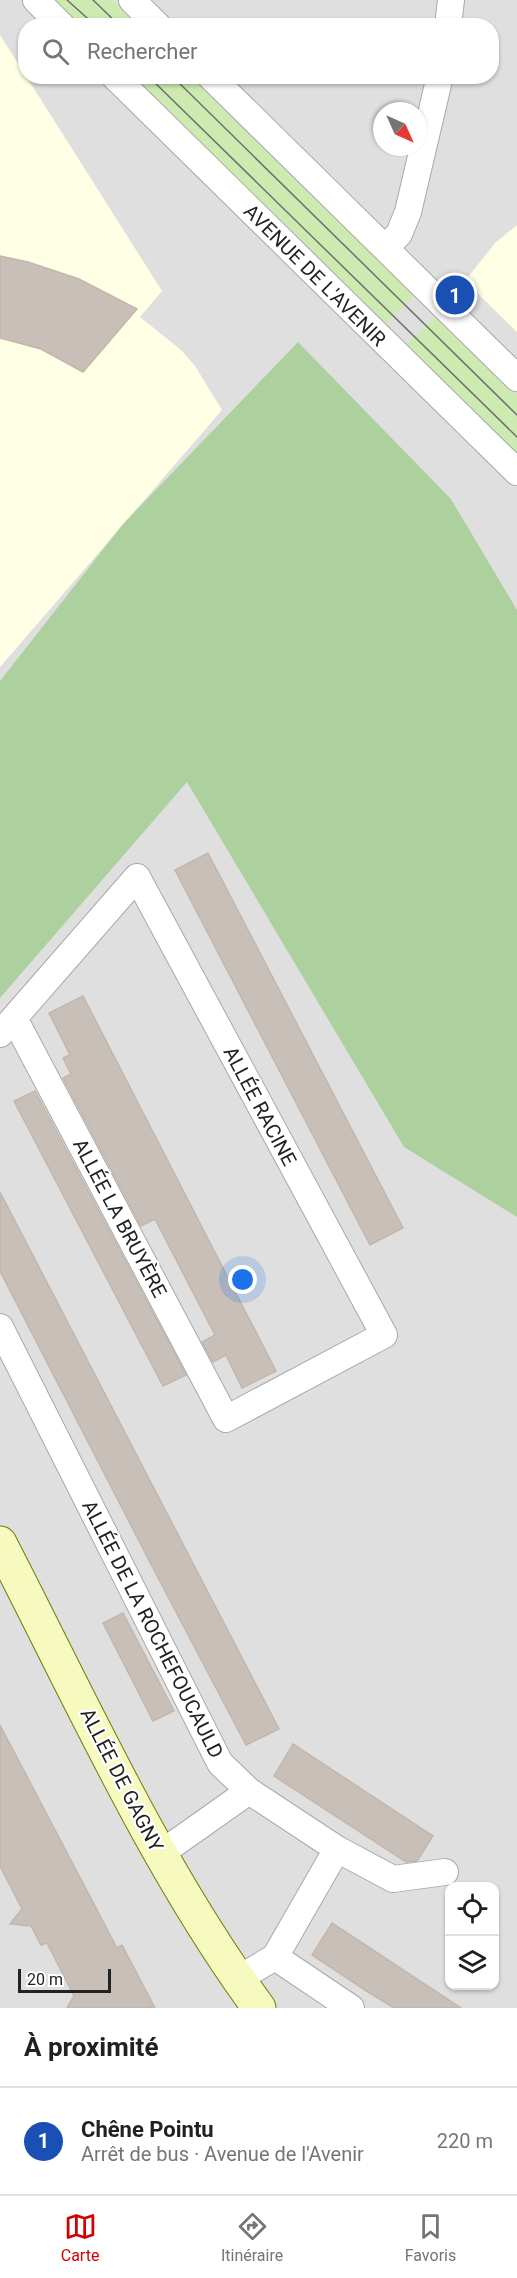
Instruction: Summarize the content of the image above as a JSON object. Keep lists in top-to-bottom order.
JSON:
{
  "streets": {
    "main road": ["ALLÉE DE GAGNY"],
    "street": [
      "AVENUE DE L'AVENIR",
      "ALLÉE RACINE",
      "ALLÉE LA BRUYÈRE",
      "ALLÉE DE LA ROCHEFOUCAULD"
    ]
  },
  "crossings": [
    ["ALLÉE RACINE", "ALLÉE LA BRUYÈRE"]
  ],
  "scale_bar": "20 m",
  "north": "bottom right",
  "page": {
    "search": "Rechercher",
    "pins": "1",
    "scale": "20 m",
    "heading": "À proximité",
    "list": [
      {
        "mark": "1",
        "name": "Chêne Pointu",
        "note": "Arrêt de bus · Avenue de l'Avenir",
        "value": "220 m"
      }
    ],
    "nav": ["Carte", "Itinéraire", "Favoris"]
  }
}
